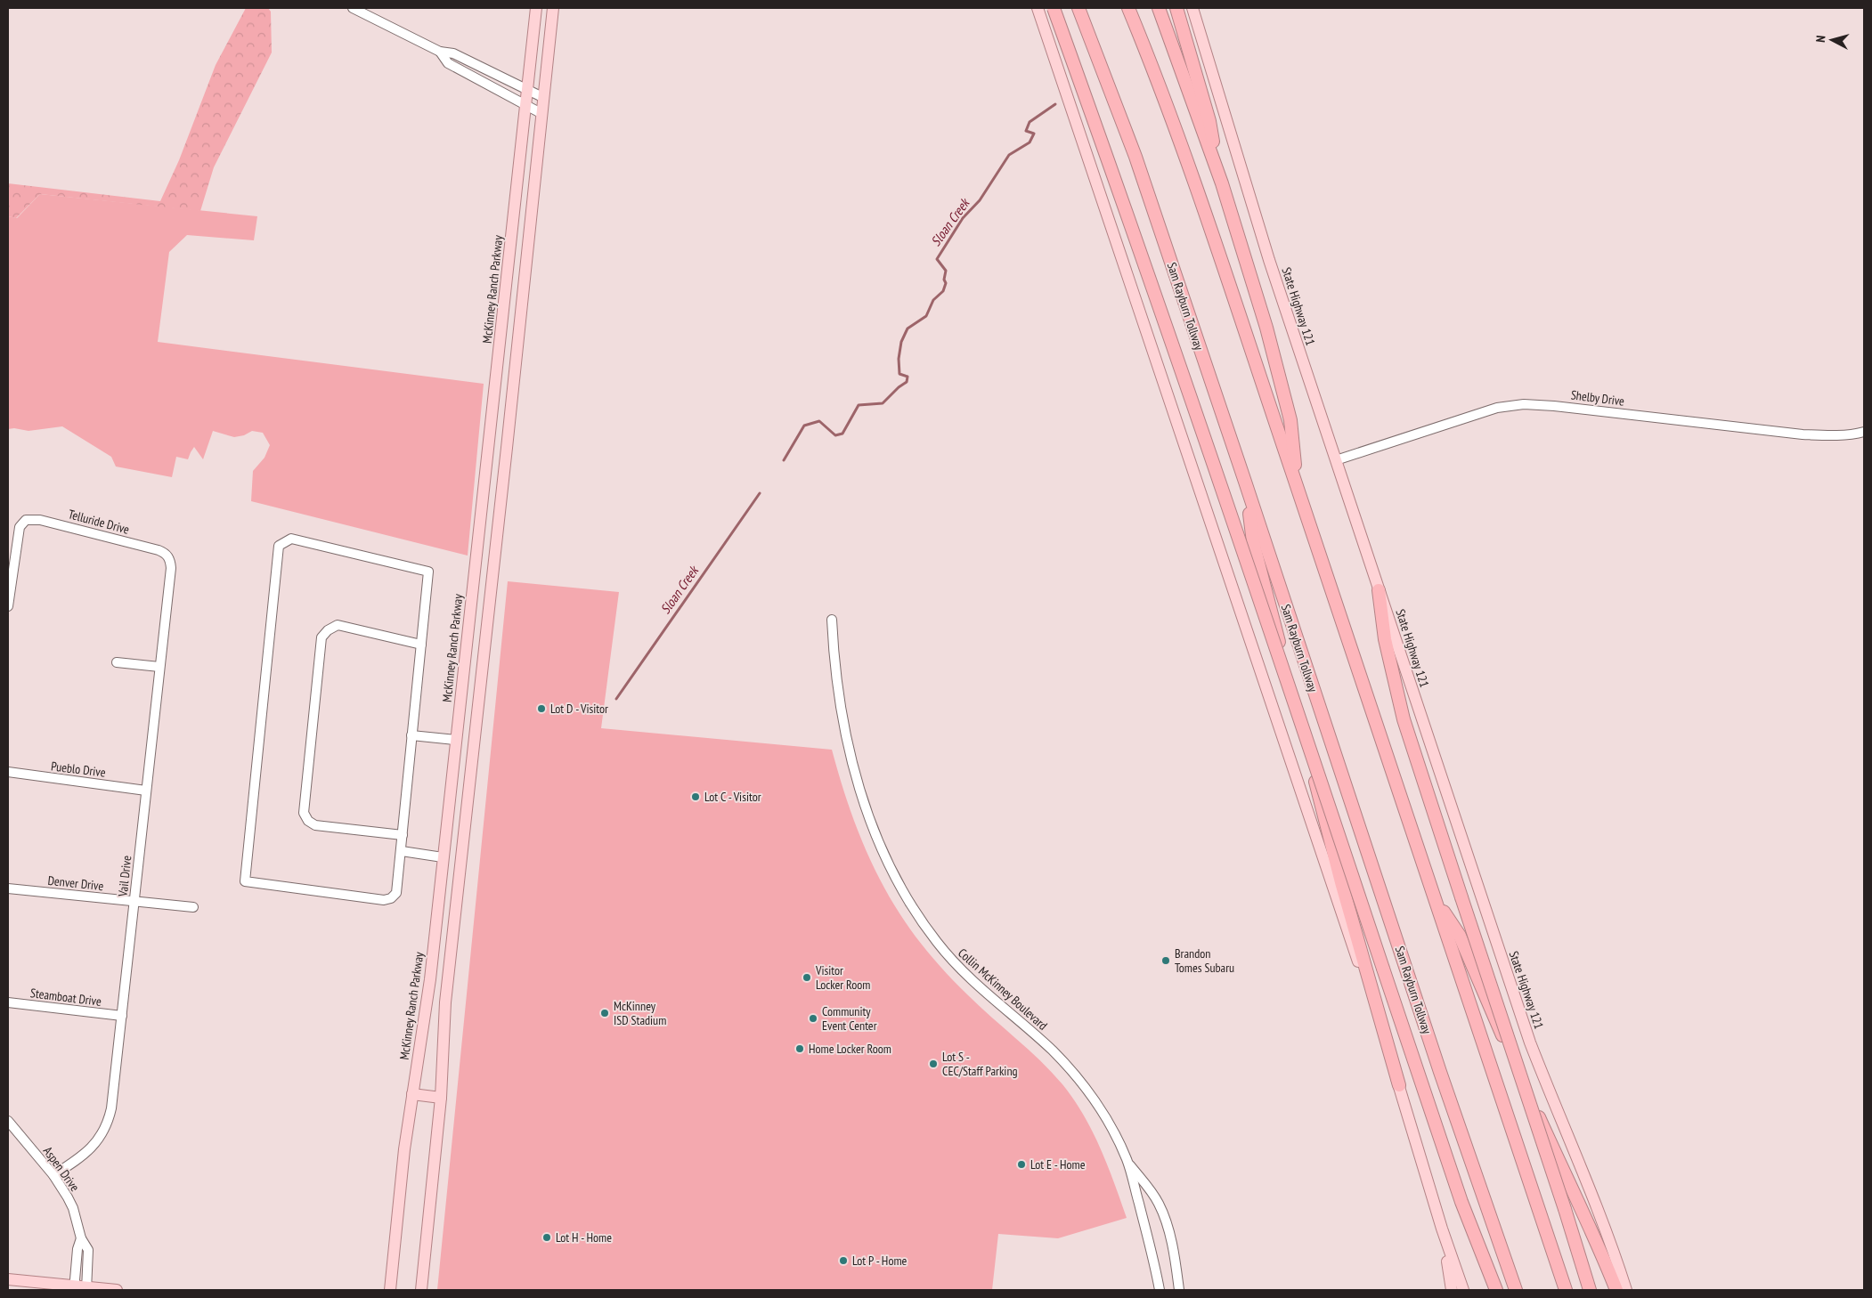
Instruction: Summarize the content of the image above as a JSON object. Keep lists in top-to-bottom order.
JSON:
{
  "streets": {
    "highway": ["Sam Rayburn Tollway"],
    "main road": ["McKinney Ranch Parkway", "State Highway 121"],
    "street": [
      "Shelby Drive",
      "Telluride Drive",
      "Pueblo Drive",
      "Vail Drive",
      "Denver Drive",
      "Collin McKinney Boulevard",
      "Steamboat Drive",
      "Aspen Drive"
    ]
  },
  "crossings": [
    ["State Highway 121", "Shelby Drive"],
    ["Telluride Drive", "Vail Drive"],
    ["Pueblo Drive", "Vail Drive"],
    ["Vail Drive", "Denver Drive"],
    ["Vail Drive", "Steamboat Drive"],
    ["Vail Drive", "Aspen Drive"]
  ],
  "water": ["Sloan Creek"],
  "places": [
    "Lot D - Visitor",
    "Lot C - Visitor",
    "Brandon Tomes Subaru",
    "Visitor Locker Room",
    "McKinney ISD Stadium",
    "Community Event Center",
    "Home Locker Room",
    "Lot S - CEC/Staff Parking",
    "Lot E - Home",
    "Lot H - Home",
    "Lot P - Home"
  ],
  "north": "left"
}
